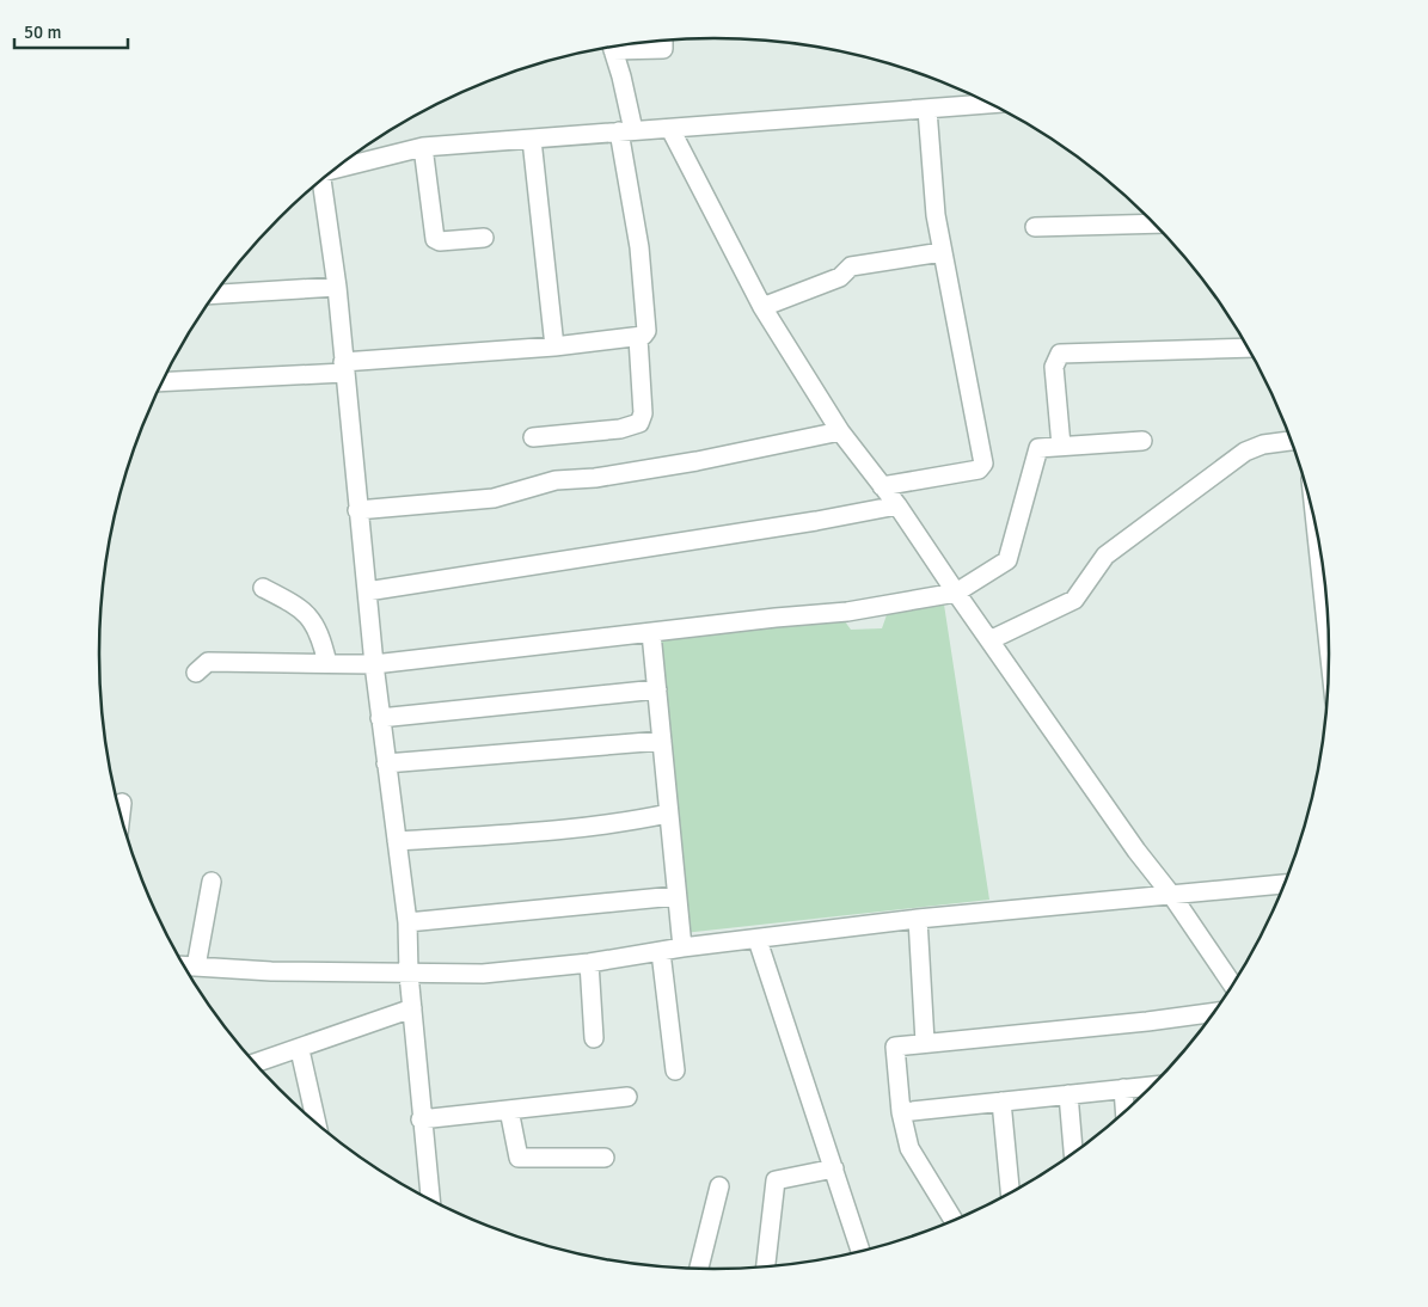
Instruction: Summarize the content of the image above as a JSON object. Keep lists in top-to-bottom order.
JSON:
{
  "scale_bar": "50 m"
}
